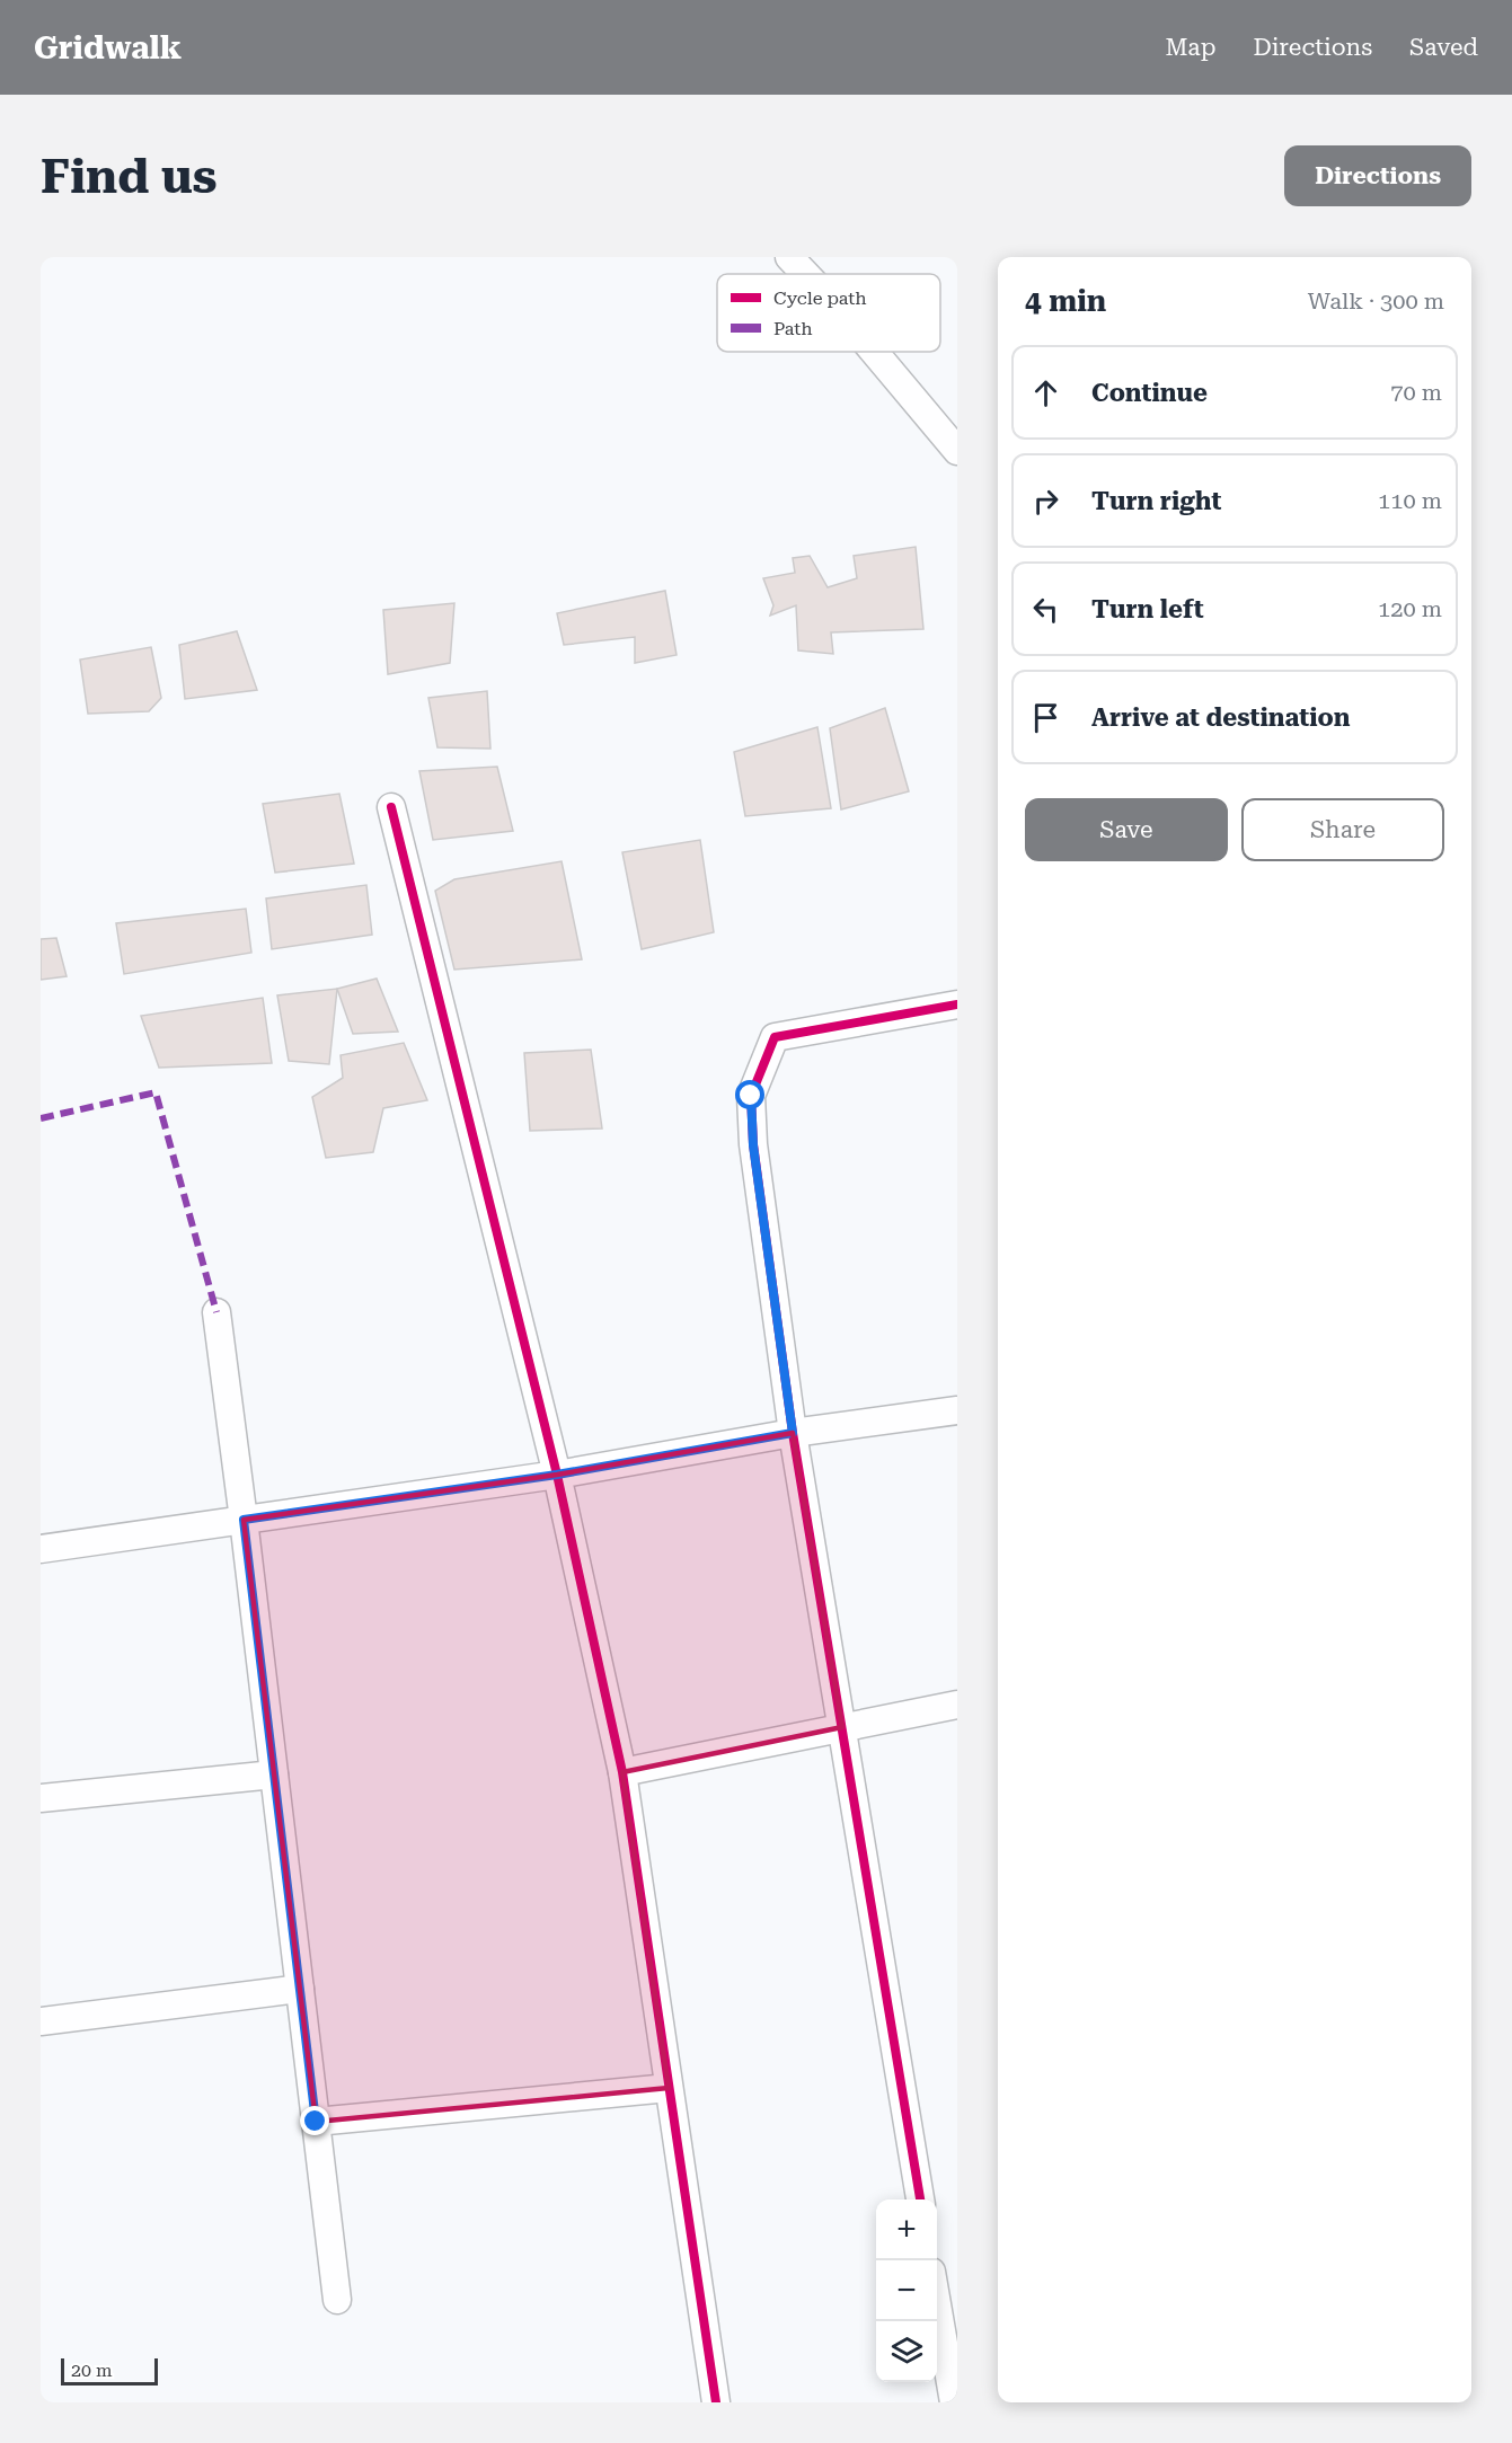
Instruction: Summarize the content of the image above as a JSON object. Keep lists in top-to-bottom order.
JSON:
{
  "legend": ["Cycle path", "Path"],
  "scale_bar": "20 m",
  "page": {
    "header": "Gridwalk",
    "nav": ["Map", "Directions", "Saved"],
    "buttons": [
      "Directions",
      ["Save", "Share"]
    ],
    "title": "Find us",
    "heading": ["4 min", "Walk · 300 m"],
    "list": [
      ["Continue", "70 m"],
      ["Turn right", "110 m"],
      ["Turn left", "120 m"],
      "Arrive at destination"
    ],
    "map_buttons": ["+", "−"],
    "scale": "20 m"
  }
}
